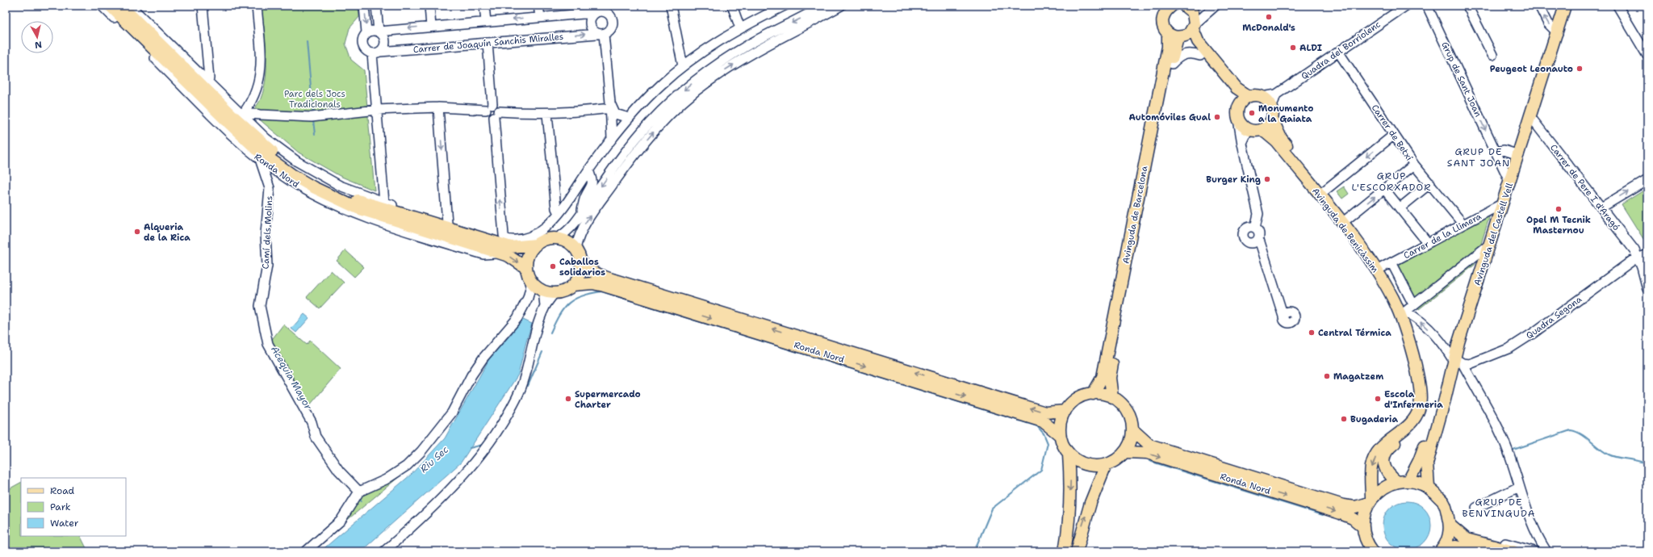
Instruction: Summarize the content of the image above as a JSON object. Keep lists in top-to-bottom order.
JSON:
{
  "streets": {
    "main road": [
      "Ronda Nord",
      "Avinguda de Barcelona",
      "Avinguda de Benicàssim",
      "Avinguda del Castell Vell"
    ],
    "street": [
      "Carrer de Joaquín Sanchis Miralles",
      "Quadra del Borriolenc",
      "Grup de Sant Joan",
      "Carrer de Betxí",
      "Carrer de Pere I d'Aragó",
      "Camí dels Molins",
      "Carrer de la Llimera",
      "Quadra Segona"
    ]
  },
  "crossings": [
    ["Quadra del Borriolenc", "Carrer de Betxí"],
    ["Quadra del Borriolenc", "Avinguda de Benicàssim"],
    ["Grup de Sant Joan", "Avinguda del Castell Vell"],
    ["Carrer de Betxí", "Carrer de la Llimera"],
    ["Ronda Nord", "Avinguda de Barcelona"],
    ["Ronda Nord", "Avinguda de Benicàssim"],
    ["Ronda Nord", "Camí dels Molins"],
    ["Carrer de Pere I d'Aragó", "Avinguda del Castell Vell"],
    ["Carrer de Pere I d'Aragó", "Quadra Segona"],
    ["Avinguda de Benicàssim", "Avinguda del Castell Vell"],
    ["Avinguda de Benicàssim", "Carrer de la Llimera"],
    ["Avinguda del Castell Vell", "Carrer de la Llimera"],
    ["Avinguda del Castell Vell", "Quadra Segona"]
  ],
  "districts": ["GRUP DE SANT JOAN", "GRUP L'ESCORXADOR", "GRUP DE BENVINGUDA"],
  "water": ["Acequia Mayor", "Riu Sec"],
  "parks": ["Parc dels Jocs Tradicionals"],
  "places": [
    "McDonald's",
    "ALDI",
    "Peugeot Leonauto",
    "Monumento a la Gaiata",
    "Automóviles Gual",
    "Burger King",
    "Opel M Tecnik Masternou",
    "Alqueria de la Rica",
    "Caballos solidarios",
    "Central Térmica",
    "Magatzem",
    "Supermercado Charter",
    "Escola d'Infermeria",
    "Bugaderia"
  ],
  "legend": ["Road", "Park", "Water"],
  "north": "bottom"
}
